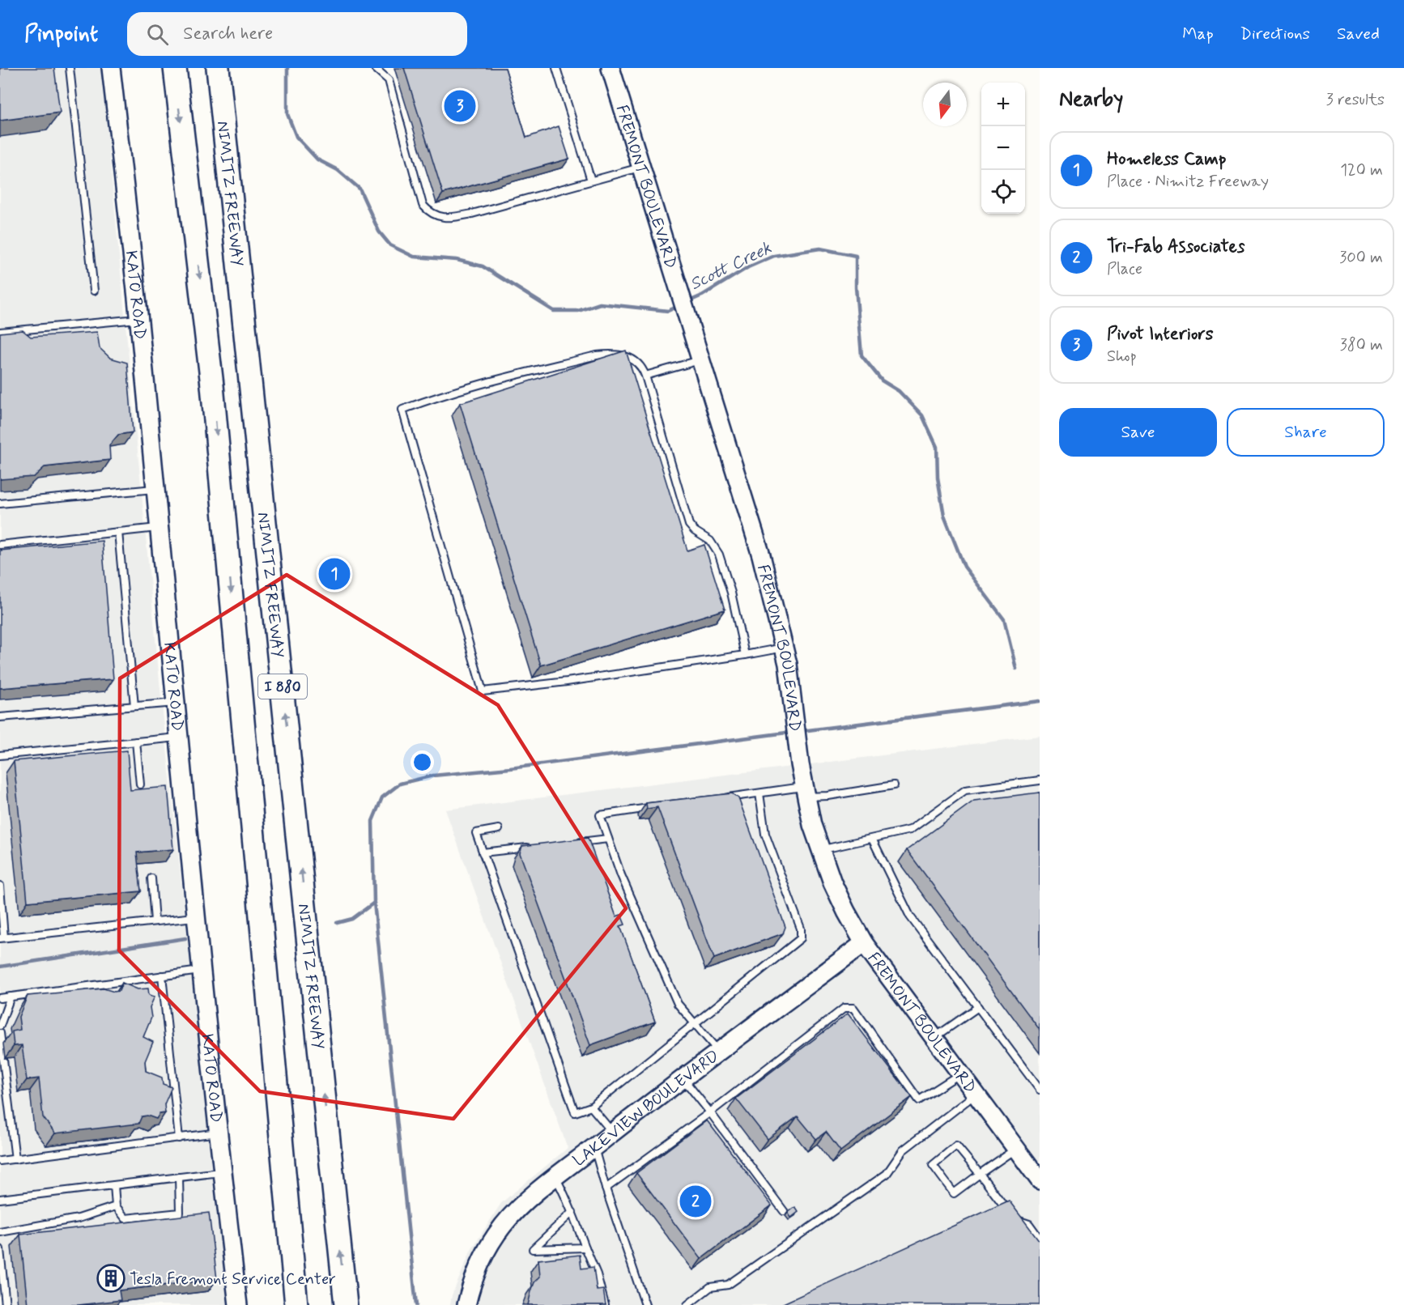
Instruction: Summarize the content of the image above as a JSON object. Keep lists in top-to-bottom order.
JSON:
{
  "streets": {
    "highway": ["NIMITZ FREEWAY", "I 880"],
    "street": ["FREMONT BOULEVARD", "KATO ROAD", "LAKEVIEW BOULEVARD"]
  },
  "crossings": [
    ["FREMONT BOULEVARD", "LAKEVIEW BOULEVARD"]
  ],
  "water": ["Scott Creek"],
  "places": {
    "building": ["Tesla Fremont Service Center"]
  },
  "north": "bottom",
  "page": {
    "header": "Pinpoint",
    "search": "Search here",
    "nav": ["Map", "Directions", "Saved"],
    "heading": ["Nearby", "3 results"],
    "map_buttons": ["+", "−"],
    "pins": ["3", "1", "2"],
    "list": [
      {
        "mark": "1",
        "name": "Homeless Camp",
        "note": "Place · Nimitz Freeway",
        "value": "120 m"
      },
      {
        "mark": "2",
        "name": "Tri-Fab Associates",
        "note": "Place",
        "value": "300 m"
      },
      {
        "mark": "3",
        "name": "Pivot Interiors",
        "note": "Shop",
        "value": "380 m"
      }
    ],
    "buttons": ["Save", "Share"]
  }
}
